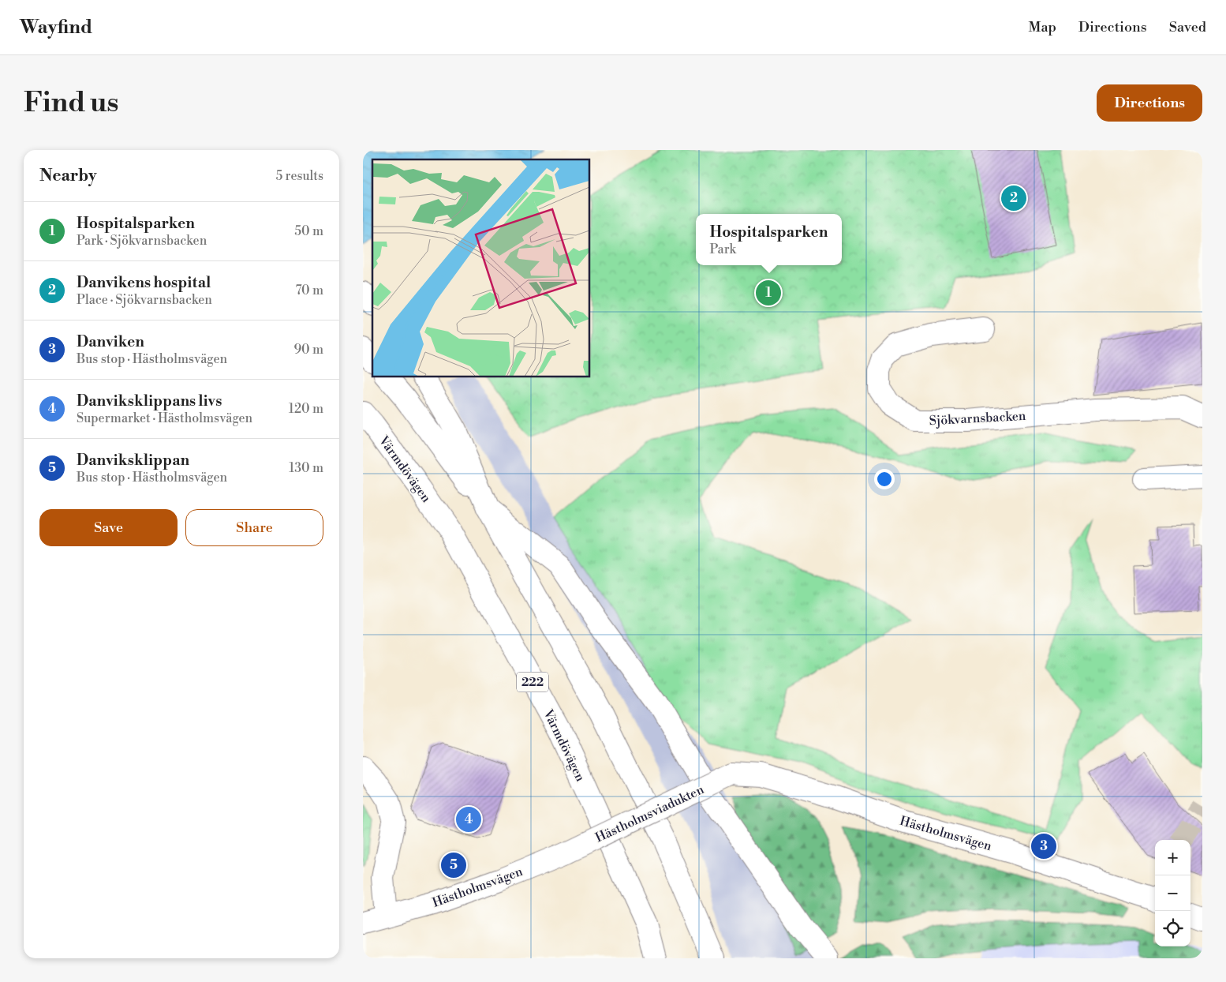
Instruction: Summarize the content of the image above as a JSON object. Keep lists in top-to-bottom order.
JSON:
{
  "streets": {
    "street": [
      "Sjökvarnsbacken",
      "Värmdövägen",
      "222",
      "Hästholmsviadukten",
      "Hästholmsvägen"
    ]
  },
  "crossings": [
    ["Hästholmsviadukten", "Hästholmsvägen"]
  ],
  "page": {
    "header": "Wayfind",
    "nav": ["Map", "Directions", "Saved"],
    "buttons": [
      "Directions",
      ["Save", "Share"]
    ],
    "title": "Find us",
    "heading": ["Nearby", "5 results"],
    "pins": [
      "2",
      "1",
      "4",
      "3",
      "5"
    ],
    "list": [
      {
        "mark": "1",
        "name": "Hospitalsparken",
        "note": "Park · Sjökvarnsbacken",
        "value": "50 m"
      },
      {
        "mark": "2",
        "name": "Danvikens hospital",
        "note": "Place · Sjökvarnsbacken",
        "value": "70 m"
      },
      {
        "mark": "3",
        "name": "Danviken",
        "note": "Bus stop · Hästholmsvägen",
        "value": "90 m"
      },
      {
        "mark": "4",
        "name": "Danviksklippans livs",
        "note": "Supermarket · Hästholmsvägen",
        "value": "120 m"
      },
      {
        "mark": "5",
        "name": "Danviksklippan",
        "note": "Bus stop · Hästholmsvägen",
        "value": "130 m"
      }
    ],
    "popup": ["Hospitalsparken", "Park"],
    "map_buttons": ["+", "−"]
  }
}
